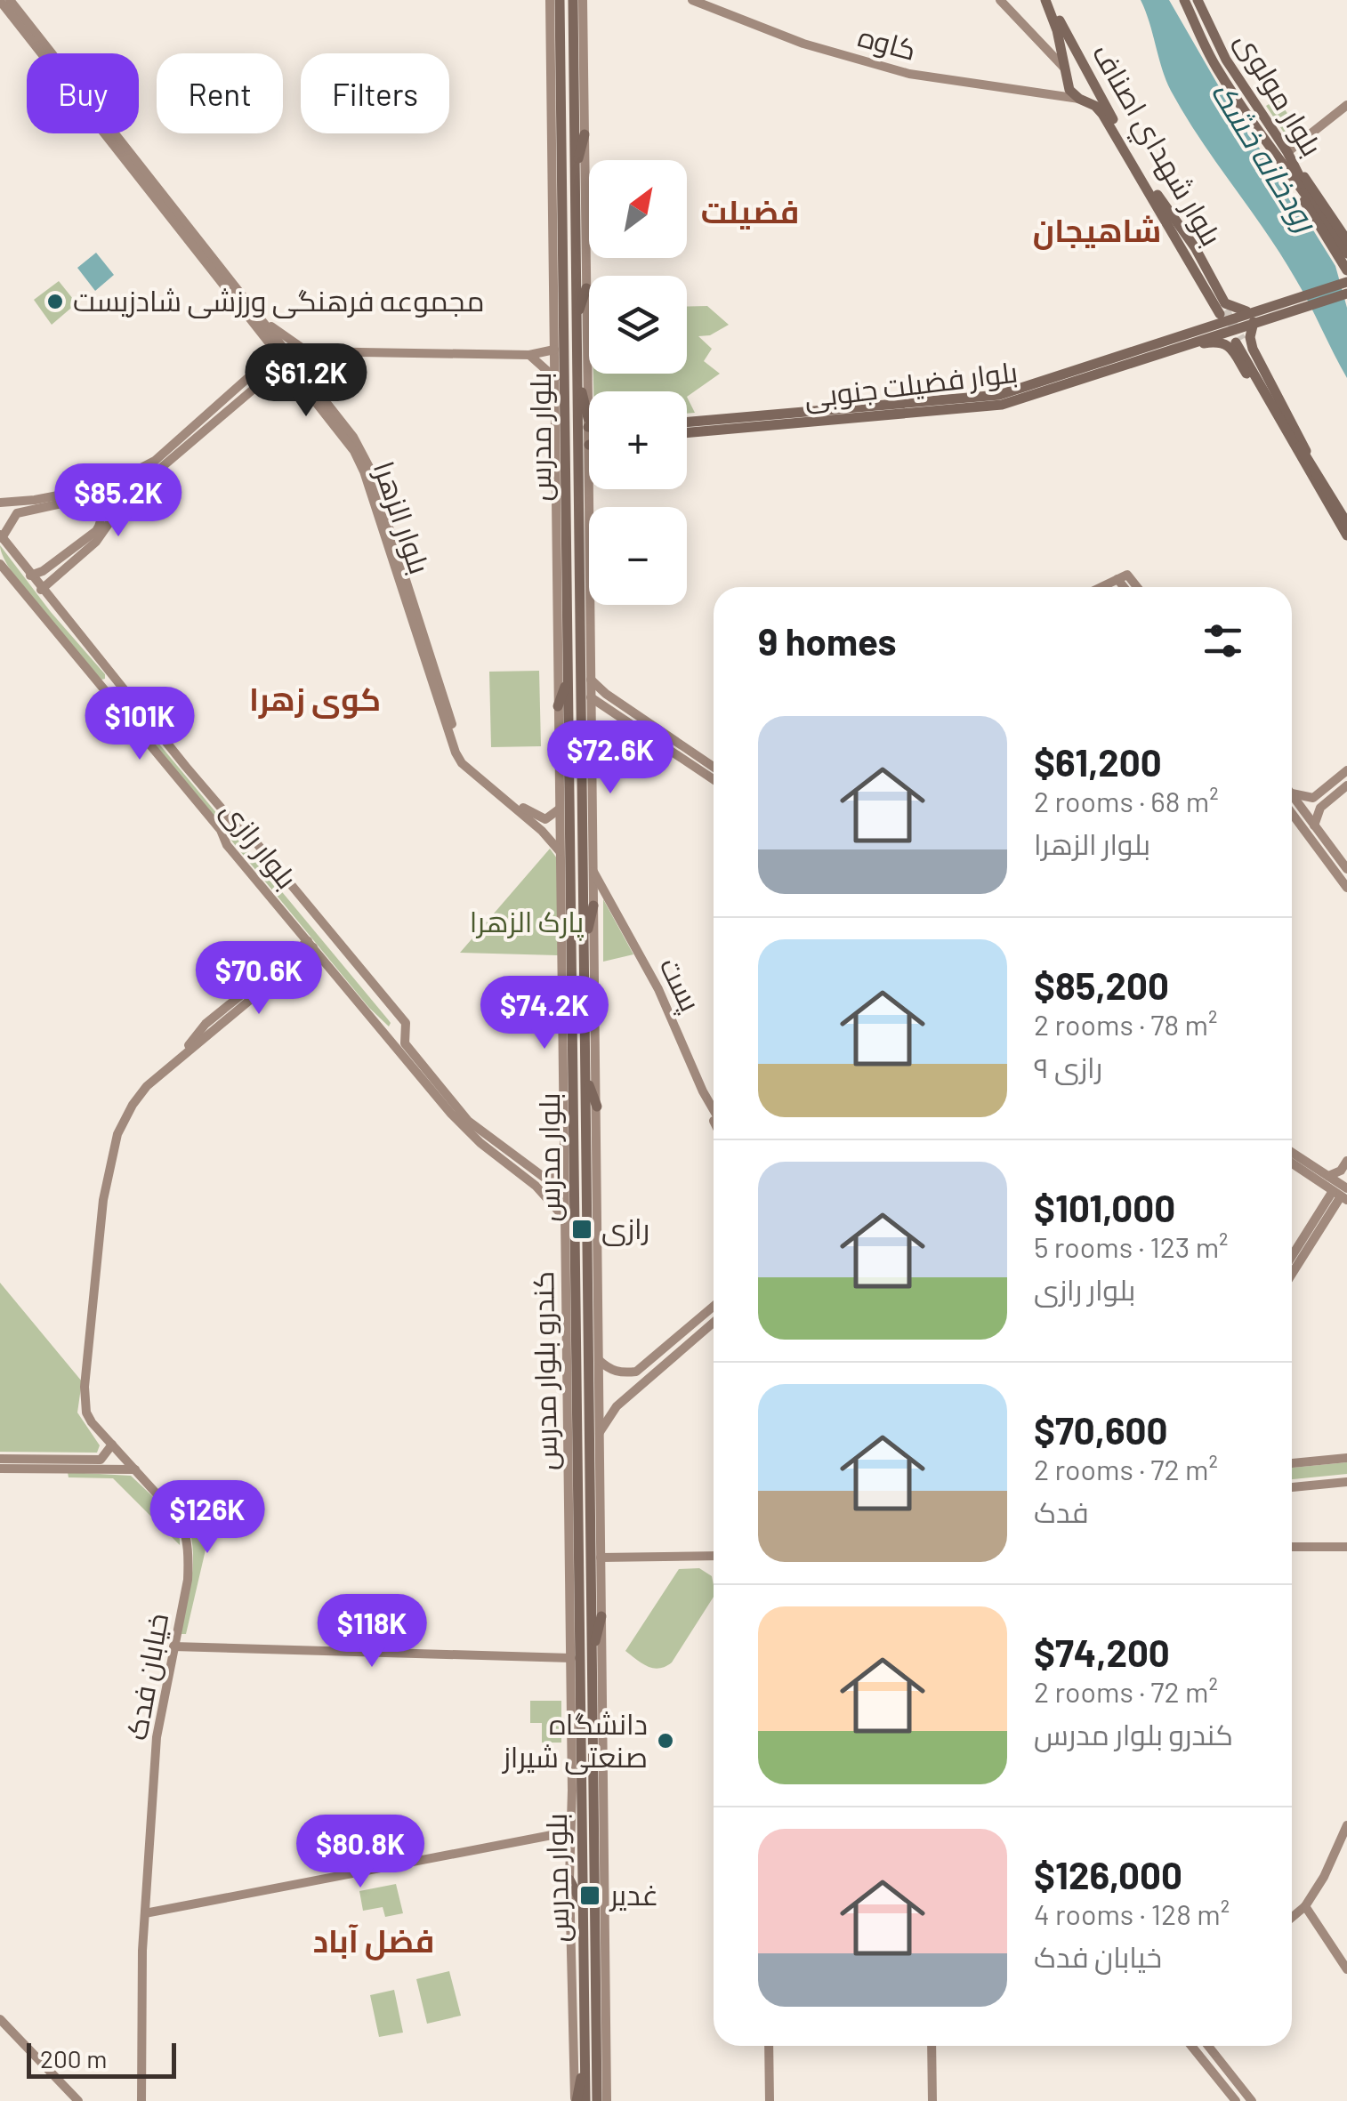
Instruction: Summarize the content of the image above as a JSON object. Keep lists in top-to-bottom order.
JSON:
{
  "streets": {
    "main road": [
      "کاوه",
      "بلوار مولوی",
      "بلوار شهداي اصناف",
      "بلوار فضیلت جنوبی",
      "بلوار مدرس",
      "بلوار الزهرا",
      "بلوار رازی",
      "پست",
      "کندرو بلوار مدرس",
      "خیابان فدک"
    ]
  },
  "crossings": [
    ["کاوه", "بلوار شهداي اصناف"],
    ["بلوار مدرس", "کندرو بلوار مدرس"],
    ["بلوار الزهرا", "کندرو بلوار مدرس"],
    ["بلوار رازی", "کندرو بلوار مدرس"],
    ["بلوار رازی", "خیابان فدک"],
    ["پست", "کندرو بلوار مدرس"]
  ],
  "districts": [
    "فضیلت",
    "شاهیجان",
    "کوی زهرا",
    "فضل آباد"
  ],
  "water": ["رودخانه خشک"],
  "parks": ["پارک الزهرا"],
  "places": {
    "other": ["مجموعه فرهنگی ورزشی شادزیست", "دانشگاه صنعتی شیراز"],
    "transit": ["رازی", "غدیر"]
  },
  "scale_bar": "200 m",
  "north": "top right",
  "page": {
    "chip": ["Buy", "Rent", "Filters"],
    "map_buttons": ["+", "−"],
    "price": [
      "$61.2K",
      "$85.2K",
      "$101K",
      "$72.6K",
      "$70.6K",
      "$74.2K",
      "$126K",
      "$118K",
      "$80.8K"
    ],
    "heading": "9 homes",
    "list": [
      {
        "name": "$61,200",
        "note": "2 rooms · 68 m² · بلوار الزهرا"
      },
      {
        "name": "$85,200",
        "note": "2 rooms · 78 m² · رازی ۹"
      },
      {
        "name": "$101,000",
        "note": "5 rooms · 123 m² · بلوار رازی"
      },
      {
        "name": "$70,600",
        "note": "2 rooms · 72 m² · فدک"
      },
      {
        "name": "$74,200",
        "note": "2 rooms · 72 m² · کندرو بلوار مدرس"
      },
      {
        "name": "$126,000",
        "note": "4 rooms · 128 m² · خیابان فدک"
      }
    ],
    "scale": "200 m"
  }
}
